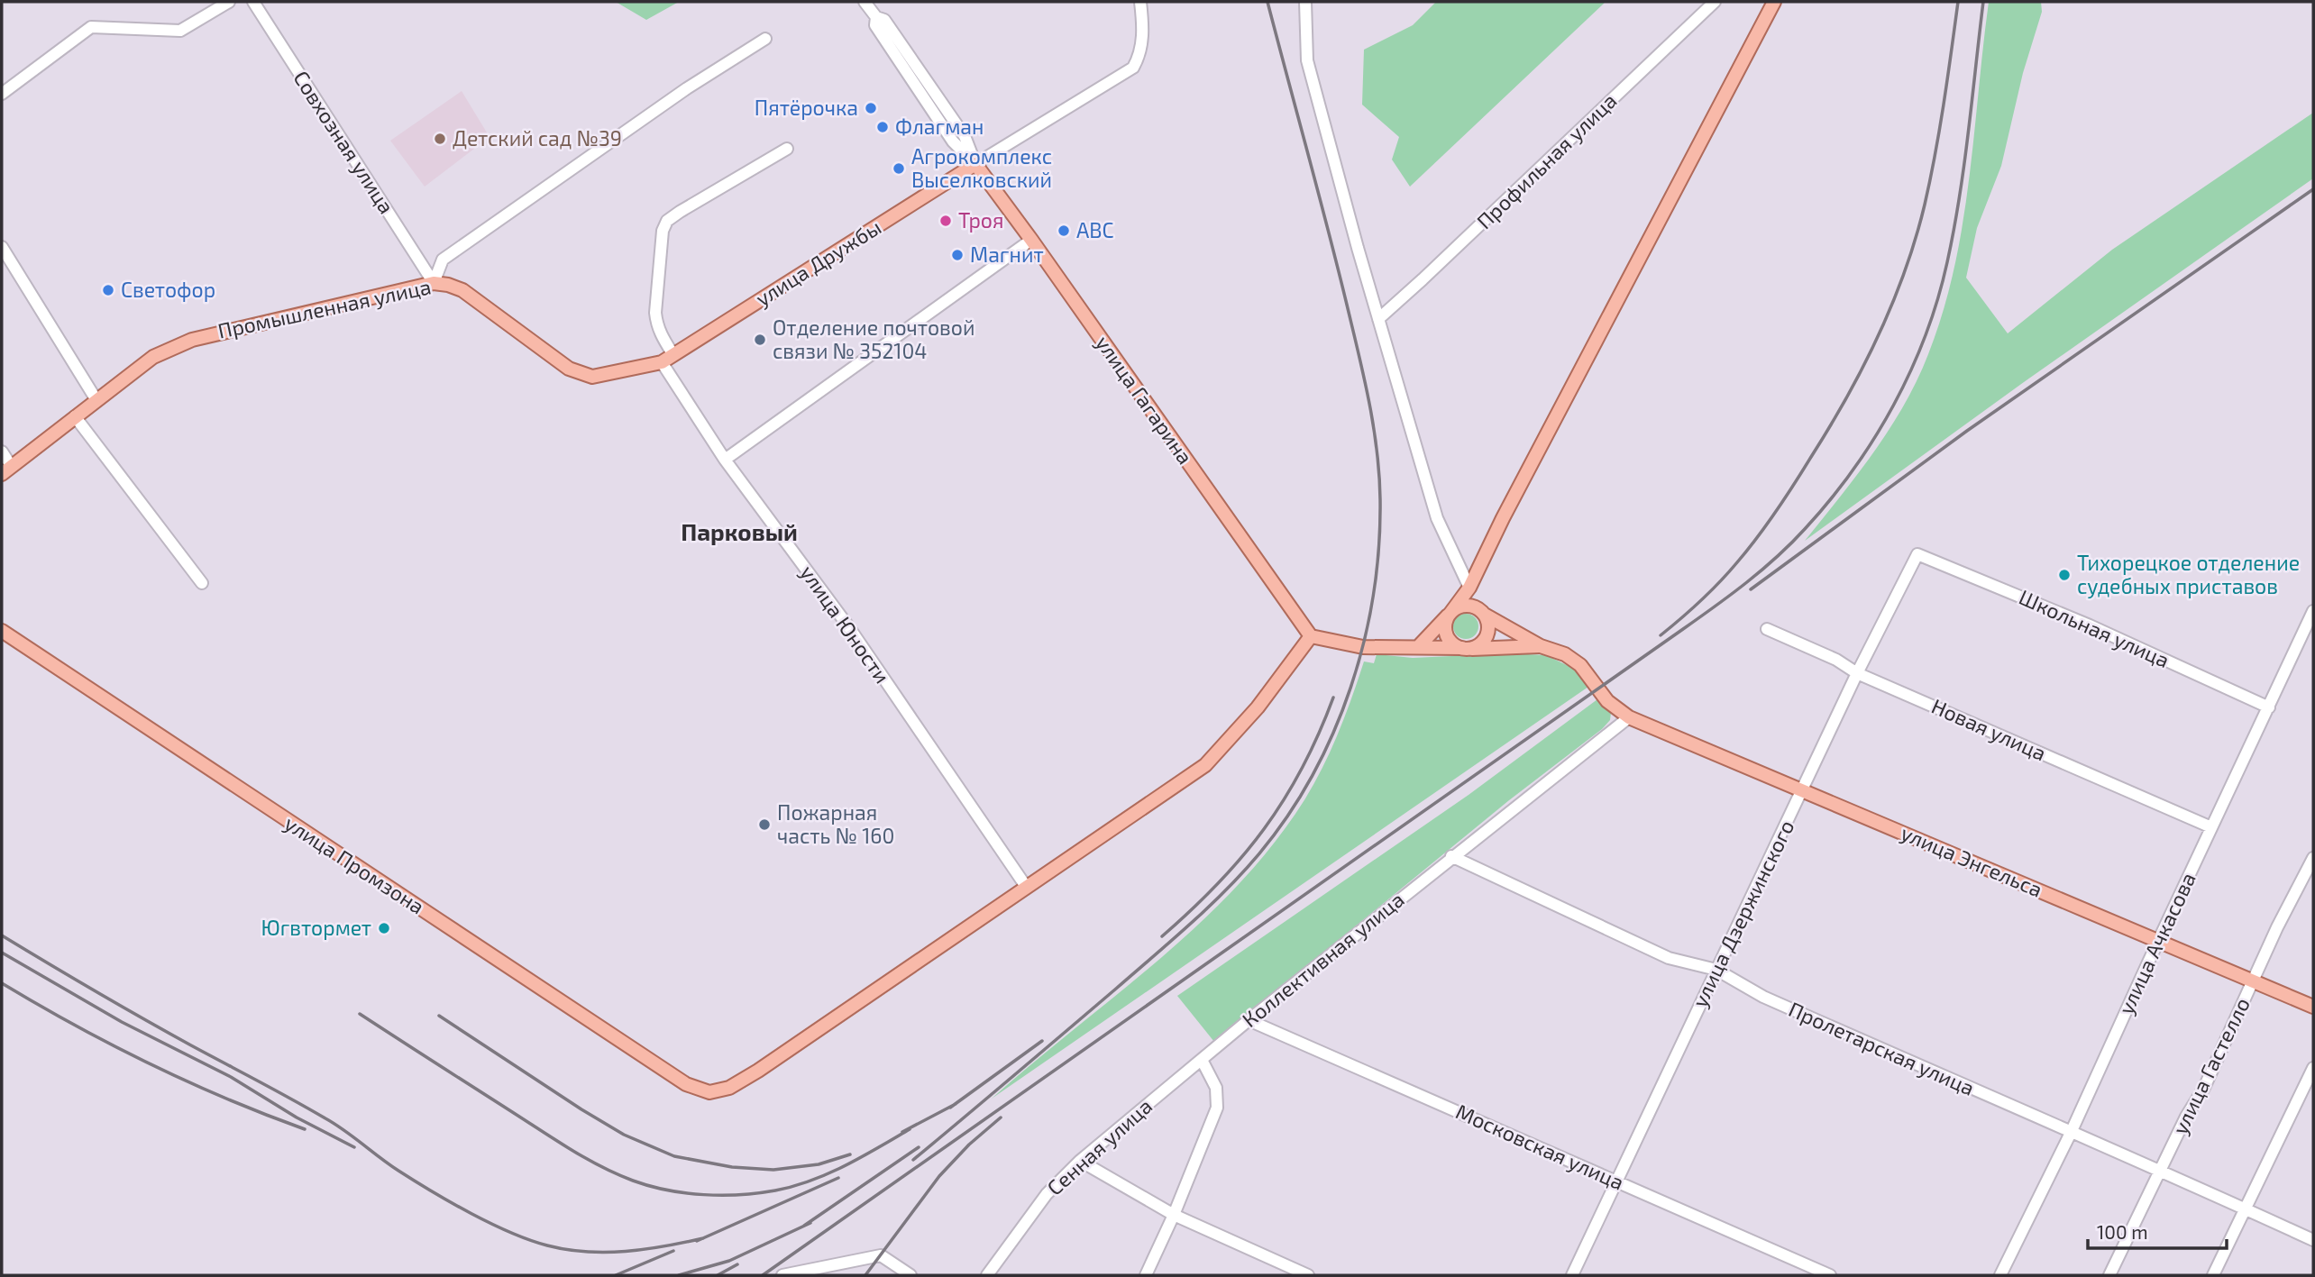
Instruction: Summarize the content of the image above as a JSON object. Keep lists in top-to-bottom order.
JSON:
{
  "streets": {
    "main road": [
      "улица Дружбы",
      "Промышленная улица",
      "улица Гагарина",
      "улица Энгельса",
      "улица Промзона"
    ],
    "street": [
      "Совхозная улица",
      "Профильная улица",
      "улица Юности",
      "Школьная улица",
      "Новая улица",
      "улица Дзержинского",
      "улица Ачкасова",
      "Коллективная улица",
      "Пролетарская улица",
      "улица Гастелло",
      "Сенная улица",
      "Московская улица"
    ]
  },
  "crossings": [
    ["Совхозная улица", "Промышленная улица"],
    ["улица Дружбы", "Промышленная улица"],
    ["улица Дружбы", "улица Гагарина"],
    ["улица Дружбы", "улица Юности"],
    ["Промышленная улица", "улица Юности"],
    ["улица Юности", "улица Промзона"],
    ["Школьная улица", "улица Дзержинского"],
    ["Школьная улица", "улица Ачкасова"],
    ["Новая улица", "улица Дзержинского"],
    ["Новая улица", "улица Ачкасова"],
    ["улица Энгельса", "улица Дзержинского"],
    ["улица Энгельса", "улица Ачкасова"],
    ["улица Энгельса", "Коллективная улица"],
    ["улица Энгельса", "улица Гастелло"],
    ["улица Дзержинского", "Пролетарская улица"],
    ["улица Дзержинского", "Московская улица"],
    ["улица Ачкасова", "Пролетарская улица"],
    ["Коллективная улица", "Пролетарская улица"],
    ["Коллективная улица", "Сенная улица"],
    ["Коллективная улица", "Московская улица"],
    ["Пролетарская улица", "улица Гастелло"]
  ],
  "districts": ["Парковый"],
  "places": [
    "Пятёрочка",
    "Флагман",
    "Детский сад №39",
    "Агрокомплекс Выселковский",
    "Троя",
    "ABC",
    "Магнит",
    "Светофор",
    "Отделение почтовой связи № 352104",
    "Тихорецкое отделение судебных приставов",
    "Пожарная часть № 160",
    "Югвтормет"
  ],
  "scale_bar": "100 m"
}
